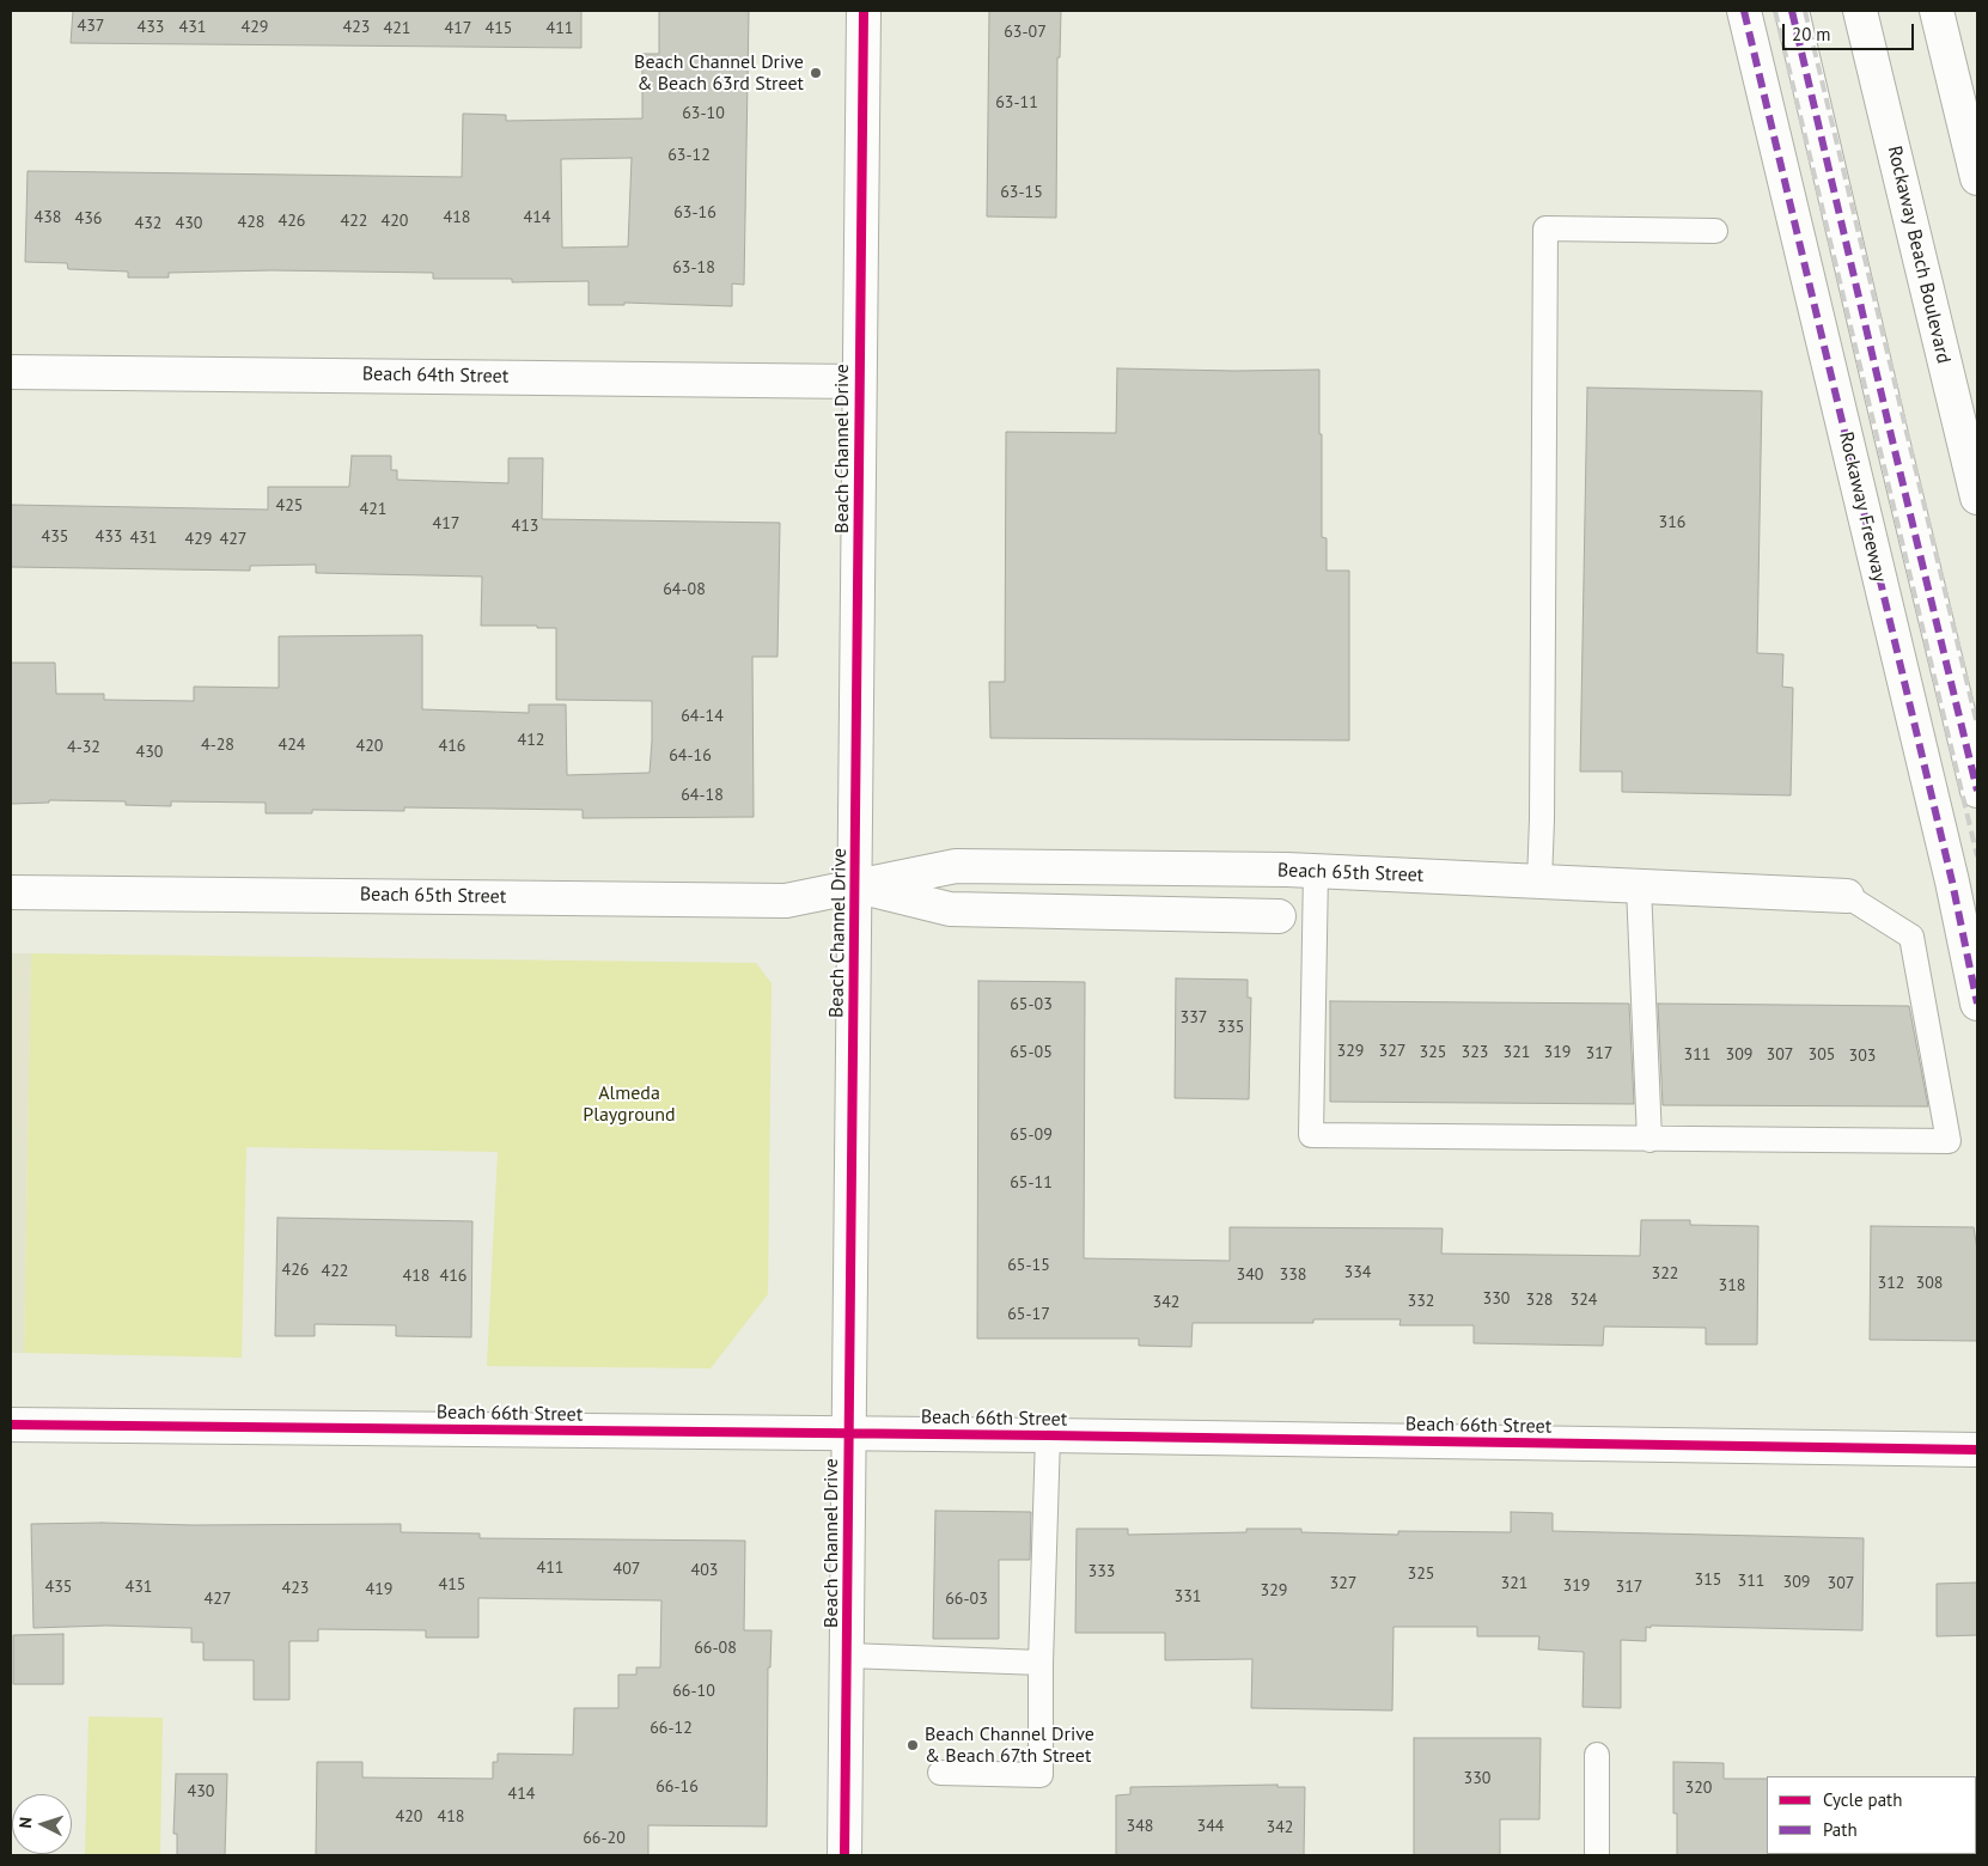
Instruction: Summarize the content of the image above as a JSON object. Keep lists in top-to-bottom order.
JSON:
{
  "streets": {
    "street": [
      "Rockaway Beach Boulevard",
      "Beach 64th Street",
      "Beach Channel Drive",
      "Rockaway Freeway",
      "Beach 65th Street",
      "Beach 66th Street"
    ]
  },
  "crossings": [
    ["Beach 64th Street", "Beach Channel Drive"],
    ["Beach Channel Drive", "Beach 65th Street"],
    ["Beach Channel Drive", "Beach 66th Street"]
  ],
  "parks": ["Almeda Playground"],
  "places": ["Beach Channel Drive & Beach 63rd Street", "Beach Channel Drive & Beach 67th Street"],
  "house_numbers": [
    "437",
    "433",
    "431",
    "429",
    "423",
    "421",
    "417",
    "415",
    "411",
    "63-07",
    "63-11",
    "63-10",
    "63-12",
    "63-15",
    "63-16",
    "438",
    "418",
    "414",
    "436",
    "426",
    "422",
    "420",
    "428",
    "432",
    "430",
    "63-18",
    "425",
    "421",
    "316",
    "417",
    "413",
    "435",
    "433",
    "431",
    "429",
    "427",
    "64-08",
    "64-14",
    "412",
    "4-28",
    "424",
    "420",
    "416",
    "4-32",
    "430",
    "64-16",
    "64-18",
    "65-03",
    "337",
    "335",
    "329",
    "327",
    "65-05",
    "325",
    "323",
    "321",
    "319",
    "317",
    "311",
    "309",
    "307",
    "305",
    "303",
    "65-09",
    "65-11",
    "65-15",
    "426",
    "422",
    "334",
    "322",
    "340",
    "338",
    "418",
    "416",
    "312",
    "308",
    "318",
    "330",
    "328",
    "324",
    "332",
    "342",
    "65-17",
    "411",
    "407",
    "403",
    "333",
    "325",
    "315",
    "311",
    "309",
    "327",
    "321",
    "307",
    "415",
    "319",
    "435",
    "431",
    "317",
    "423",
    "419",
    "329",
    "331",
    "427",
    "66-03",
    "66-08",
    "66-10",
    "66-12",
    "330",
    "66-16",
    "320",
    "430",
    "414",
    "420",
    "418",
    "348",
    "344",
    "342",
    "66-20"
  ],
  "legend": ["Cycle path", "Path"],
  "scale_bar": "20 m",
  "north": "left"
}
